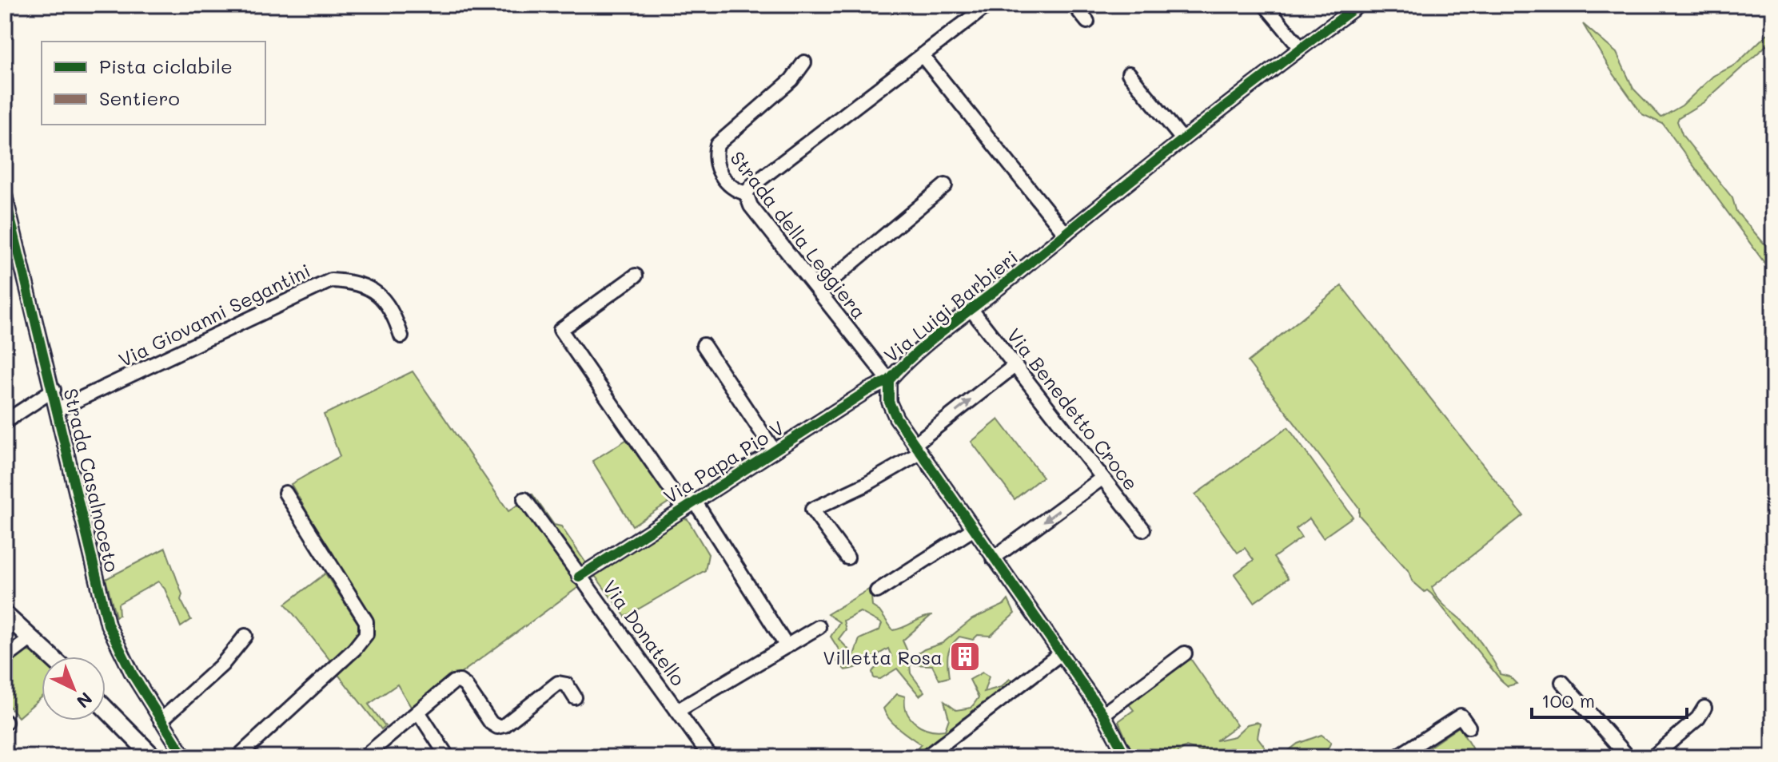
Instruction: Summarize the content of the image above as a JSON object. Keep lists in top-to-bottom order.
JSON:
{
  "streets": {
    "street": [
      "Strada della Leggiera",
      "Via Luigi Barbieri",
      "Via Giovanni Segantini",
      "Via Benedetto Croce",
      "Via Papa Pio V",
      "Strada Casalnoceto",
      "Via Donatello"
    ]
  },
  "crossings": [
    ["Strada della Leggiera", "Via Luigi Barbieri"],
    ["Strada della Leggiera", "Via Papa Pio V"],
    ["Via Luigi Barbieri", "Via Benedetto Croce"],
    ["Via Luigi Barbieri", "Via Papa Pio V"],
    ["Via Giovanni Segantini", "Strada Casalnoceto"],
    ["Via Papa Pio V", "Via Donatello"]
  ],
  "places": {
    "building": ["Villetta Rosa"]
  },
  "legend": ["Pista ciclabile", "Sentiero"],
  "scale_bar": "100 m",
  "north": "bottom right"
}
